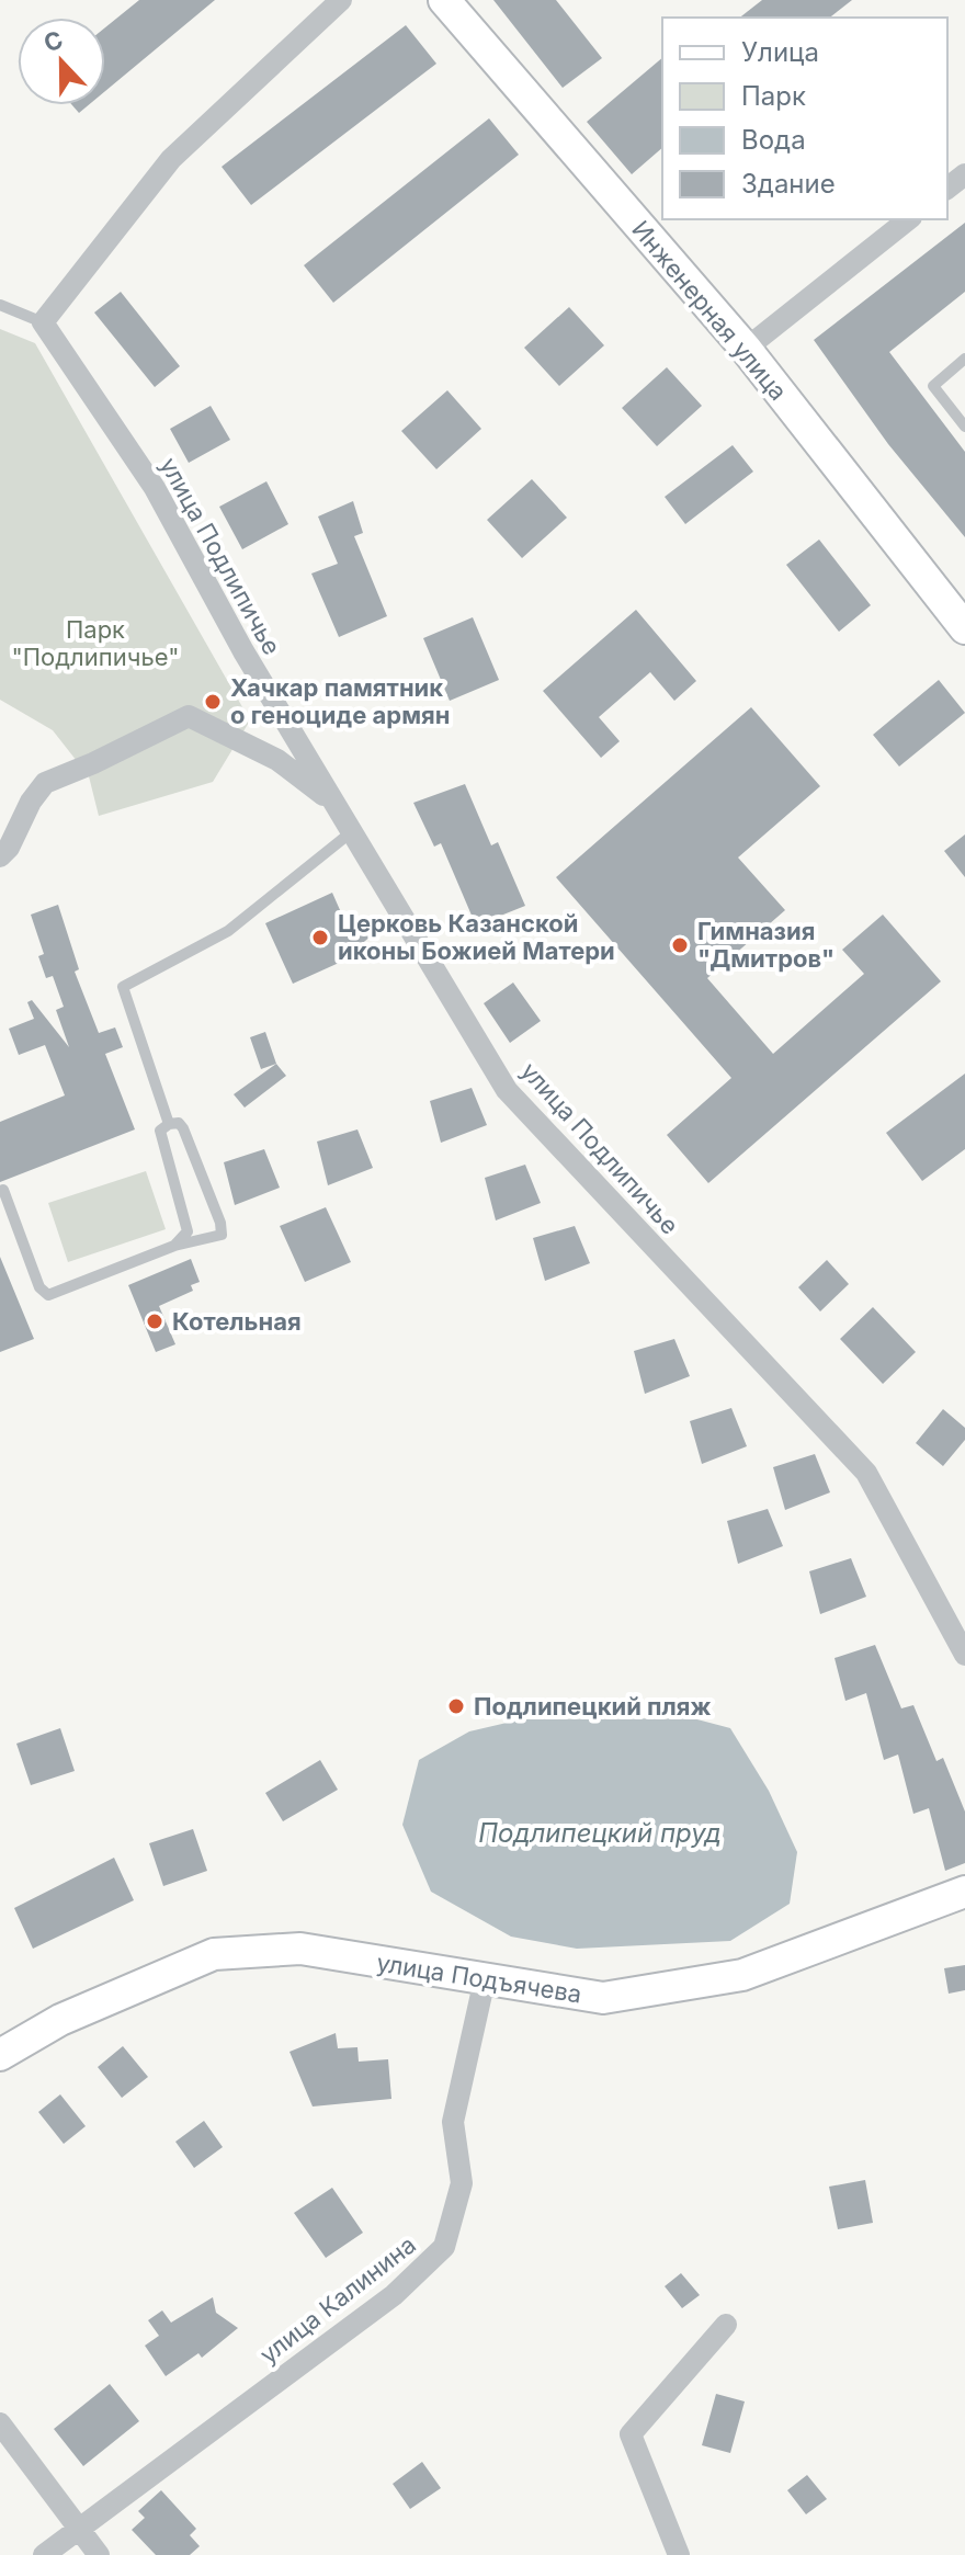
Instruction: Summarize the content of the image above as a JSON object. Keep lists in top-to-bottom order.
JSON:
{
  "streets": {
    "main road": ["Инженерная улица", "улица Подъячева"],
    "street": ["улица Подлипичье", "улица Калинина"]
  },
  "crossings": [
    ["улица Подъячева", "улица Калинина"]
  ],
  "water": ["Подлипецкий пруд"],
  "parks": ["Парк \"Подлипичье\""],
  "places": [
    "Хачкар памятник о геноциде армян",
    "Церковь Казанской иконы Божией Матери",
    "Гимназия \"Дмитров\"",
    "Котельная",
    "Подлипецкий пляж"
  ],
  "legend": [
    "Улица",
    "Парк",
    "Вода",
    "Здание"
  ],
  "north": "top"
}
